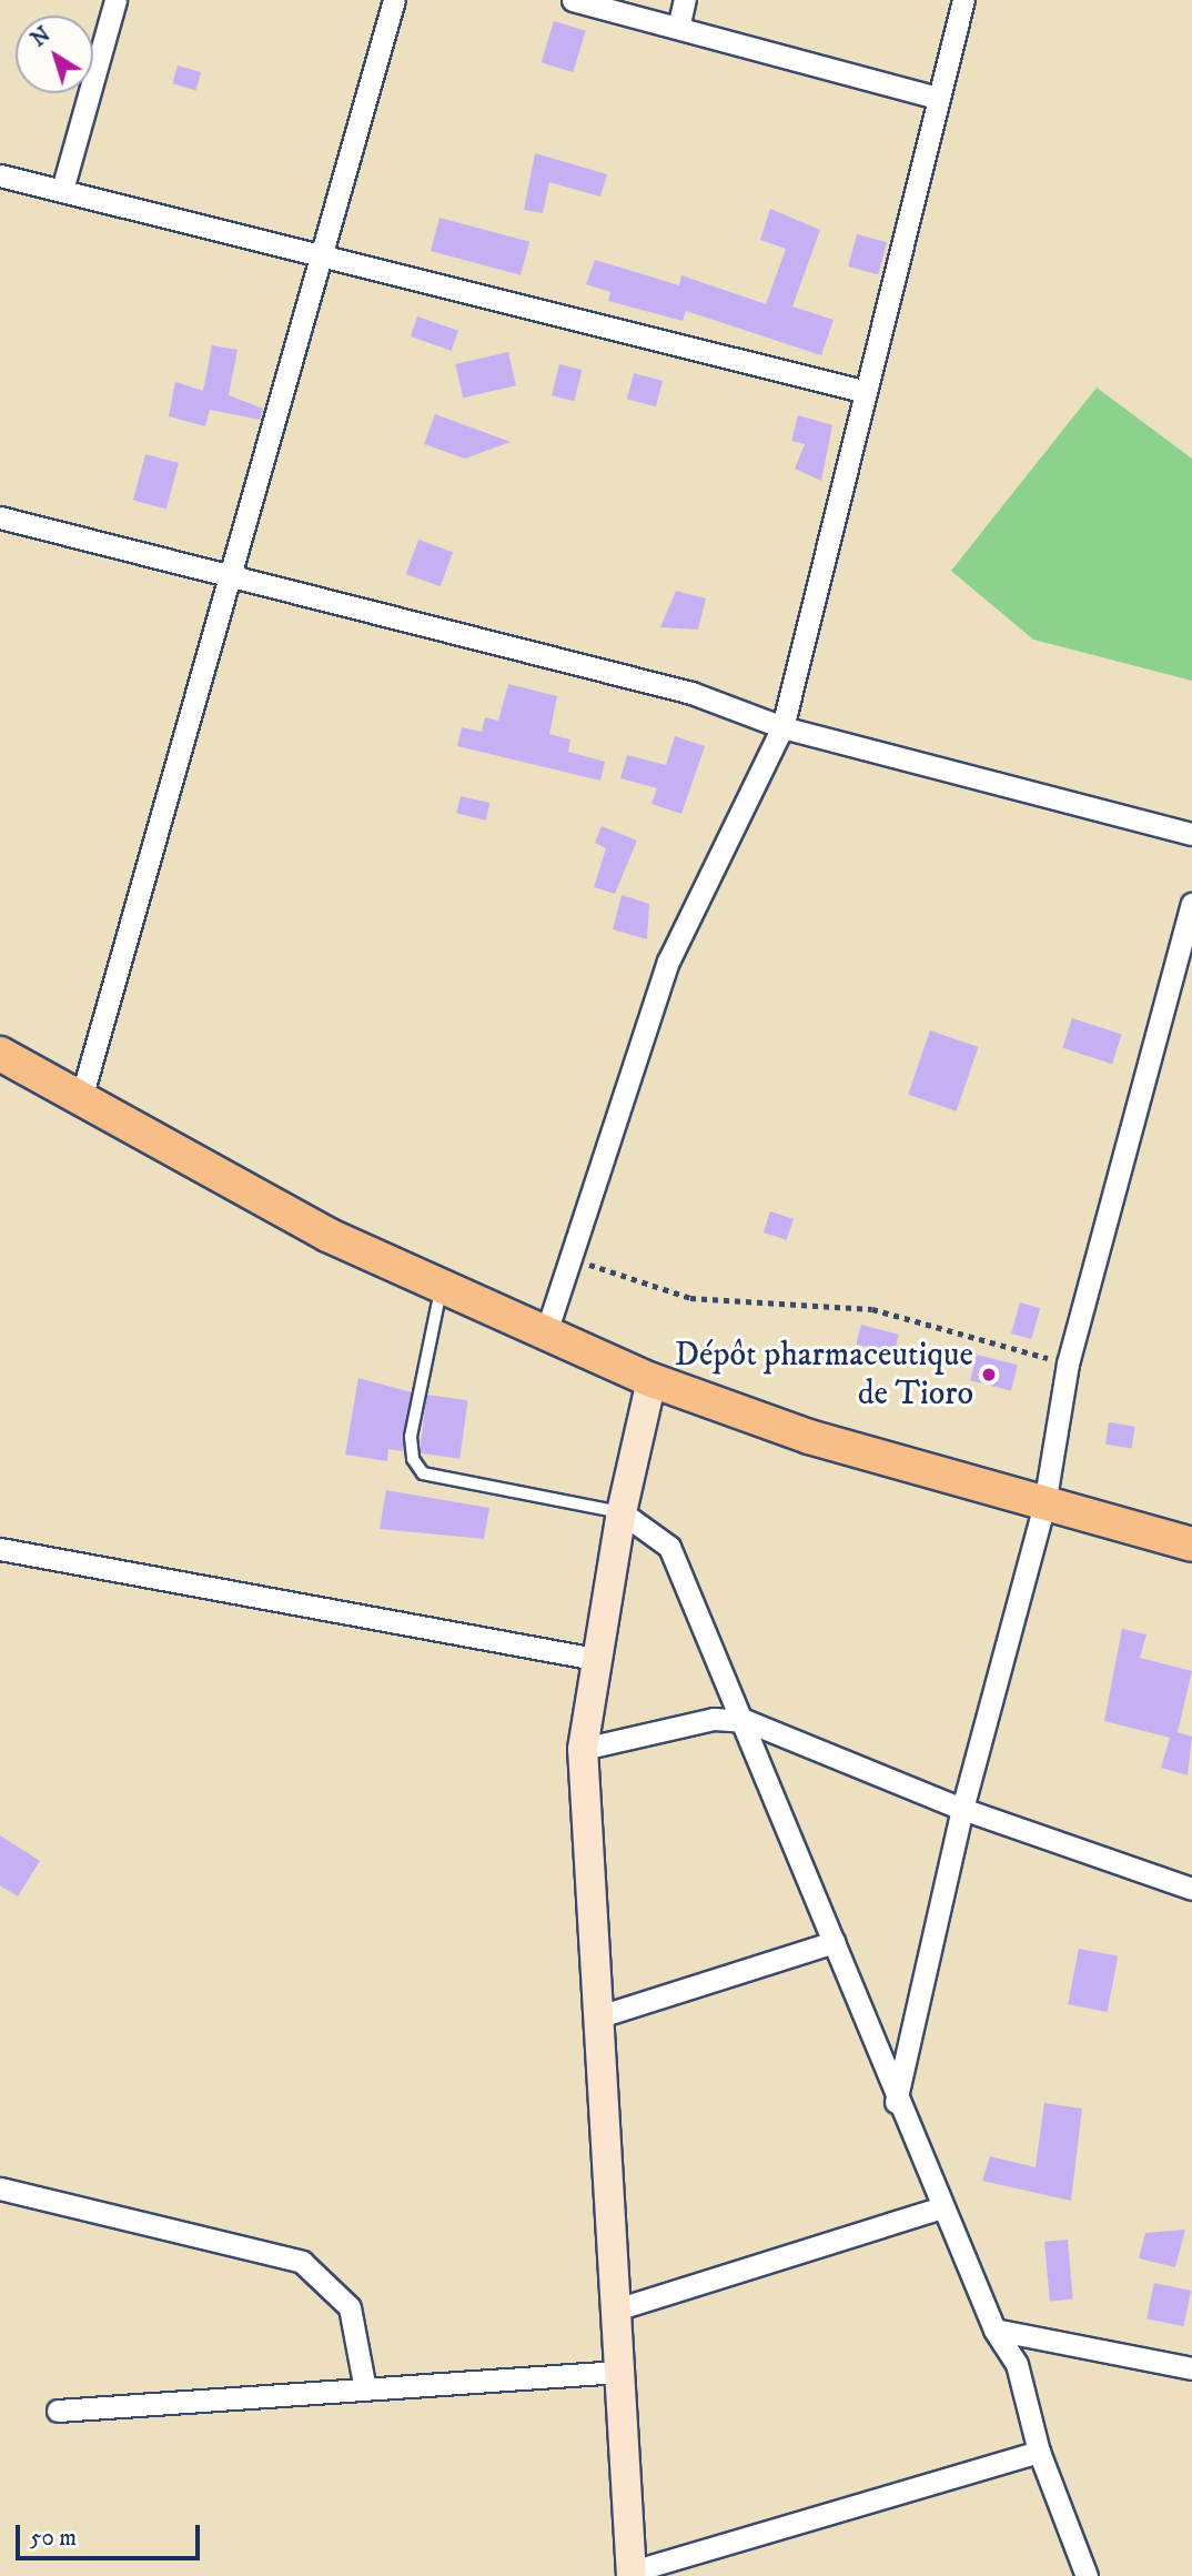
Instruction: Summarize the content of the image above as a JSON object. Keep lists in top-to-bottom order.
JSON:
{
  "places": ["Dépôt pharmaceutique de Tioro"],
  "scale_bar": "50 m",
  "north": "top left"
}
